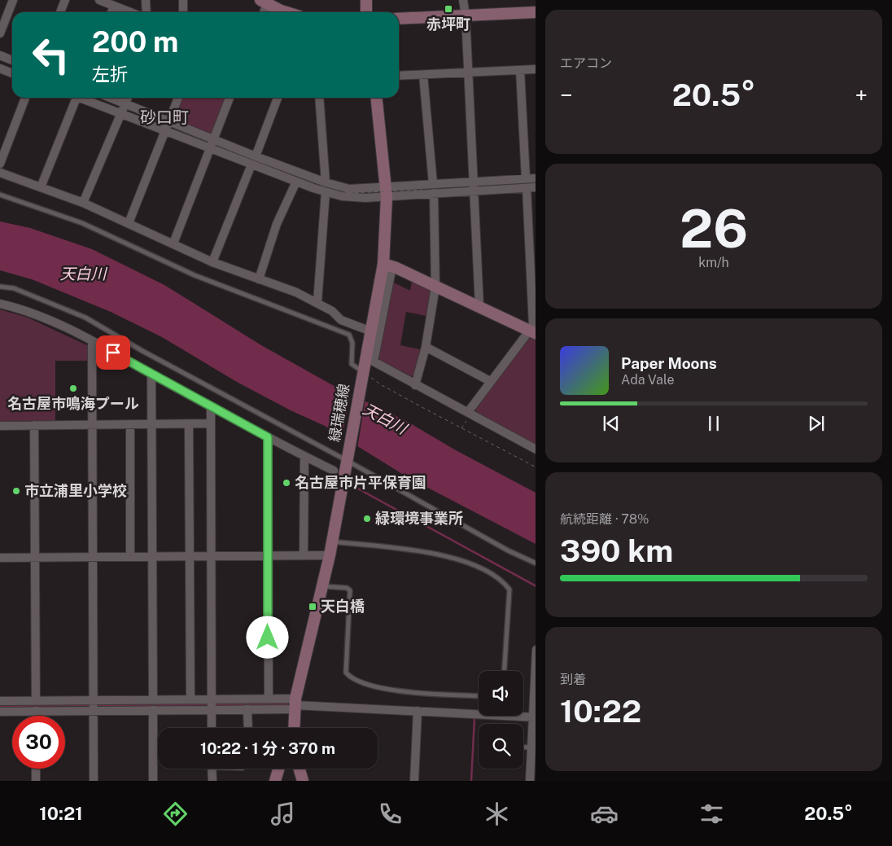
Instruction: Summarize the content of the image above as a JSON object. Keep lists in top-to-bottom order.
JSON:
{
  "streets": {
    "main road": ["緑瑞穂線"]
  },
  "districts": ["砂口町"],
  "water": ["天白川"],
  "places": {
    "transit": ["赤坪町", "天白橋"],
    "other": [
      "名古屋市鳴海プール",
      "名古屋市片平保育園",
      "市立浦里小学校",
      "緑環境事業所"
    ]
  },
  "page": {
    "tile": [
      "エアコン",
      ["26", "km/h"],
      ["航続距離 · 78%", "390 km"],
      ["到着", "10:22"]
    ],
    "turn": ["200 m", "左折"],
    "heat": ["−", "20.5°", "+"],
    "song": ["Paper Moons", "Ada Vale"],
    "limit": "30",
    "trip": "10:22 · 1 分 · 370 m",
    "tabs": ["10:21", "20.5°"]
  }
}
